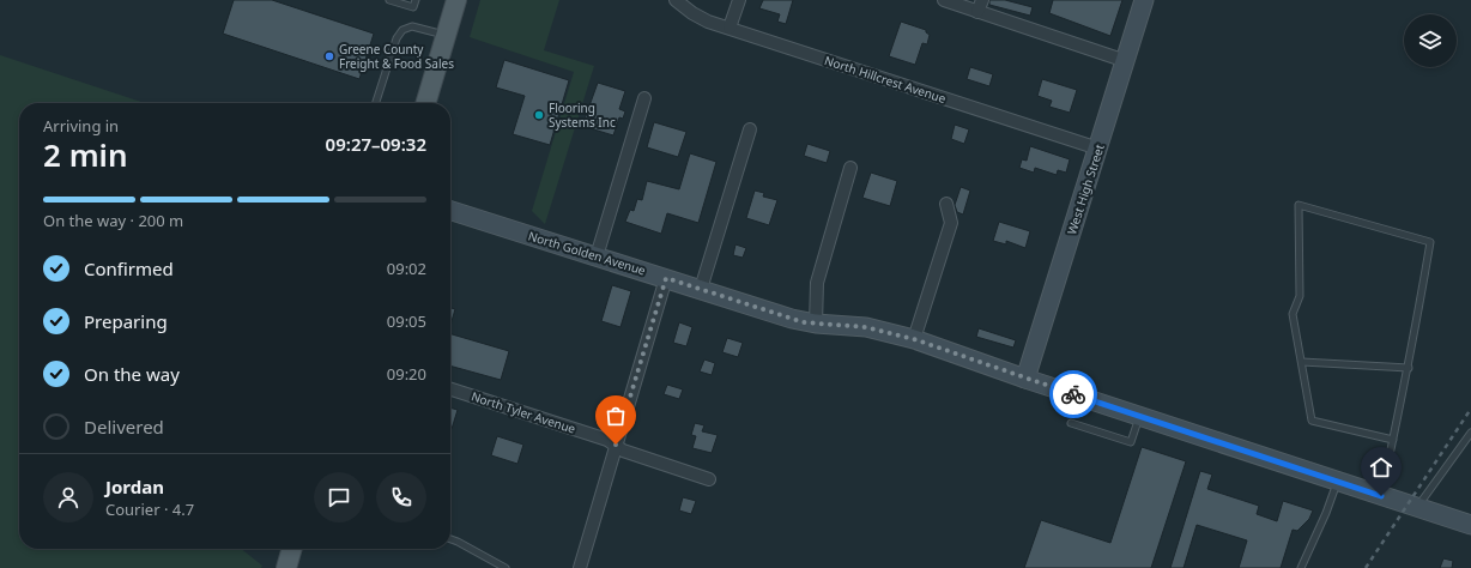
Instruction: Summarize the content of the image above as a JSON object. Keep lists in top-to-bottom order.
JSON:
{
  "streets": {
    "street": [
      "North Hillcrest Avenue",
      "West High Street",
      "North Golden Avenue",
      "North Tyler Avenue"
    ]
  },
  "crossings": [
    ["North Hillcrest Avenue", "West High Street"],
    ["West High Street", "North Golden Avenue"]
  ],
  "places": ["Greene County Freight & Food Sales", "Flooring Systems Inc"],
  "page": {
    "heading": ["2 min", "Arriving in", "09:27–09:32"],
    "panel": ["Jordan", "Courier · 4.7"],
    "bar": "On the way · 200 m",
    "list": [
      ["Confirmed", "09:02"],
      ["Preparing", "09:05"],
      ["On the way", "09:20"],
      "Delivered"
    ]
  }
}
